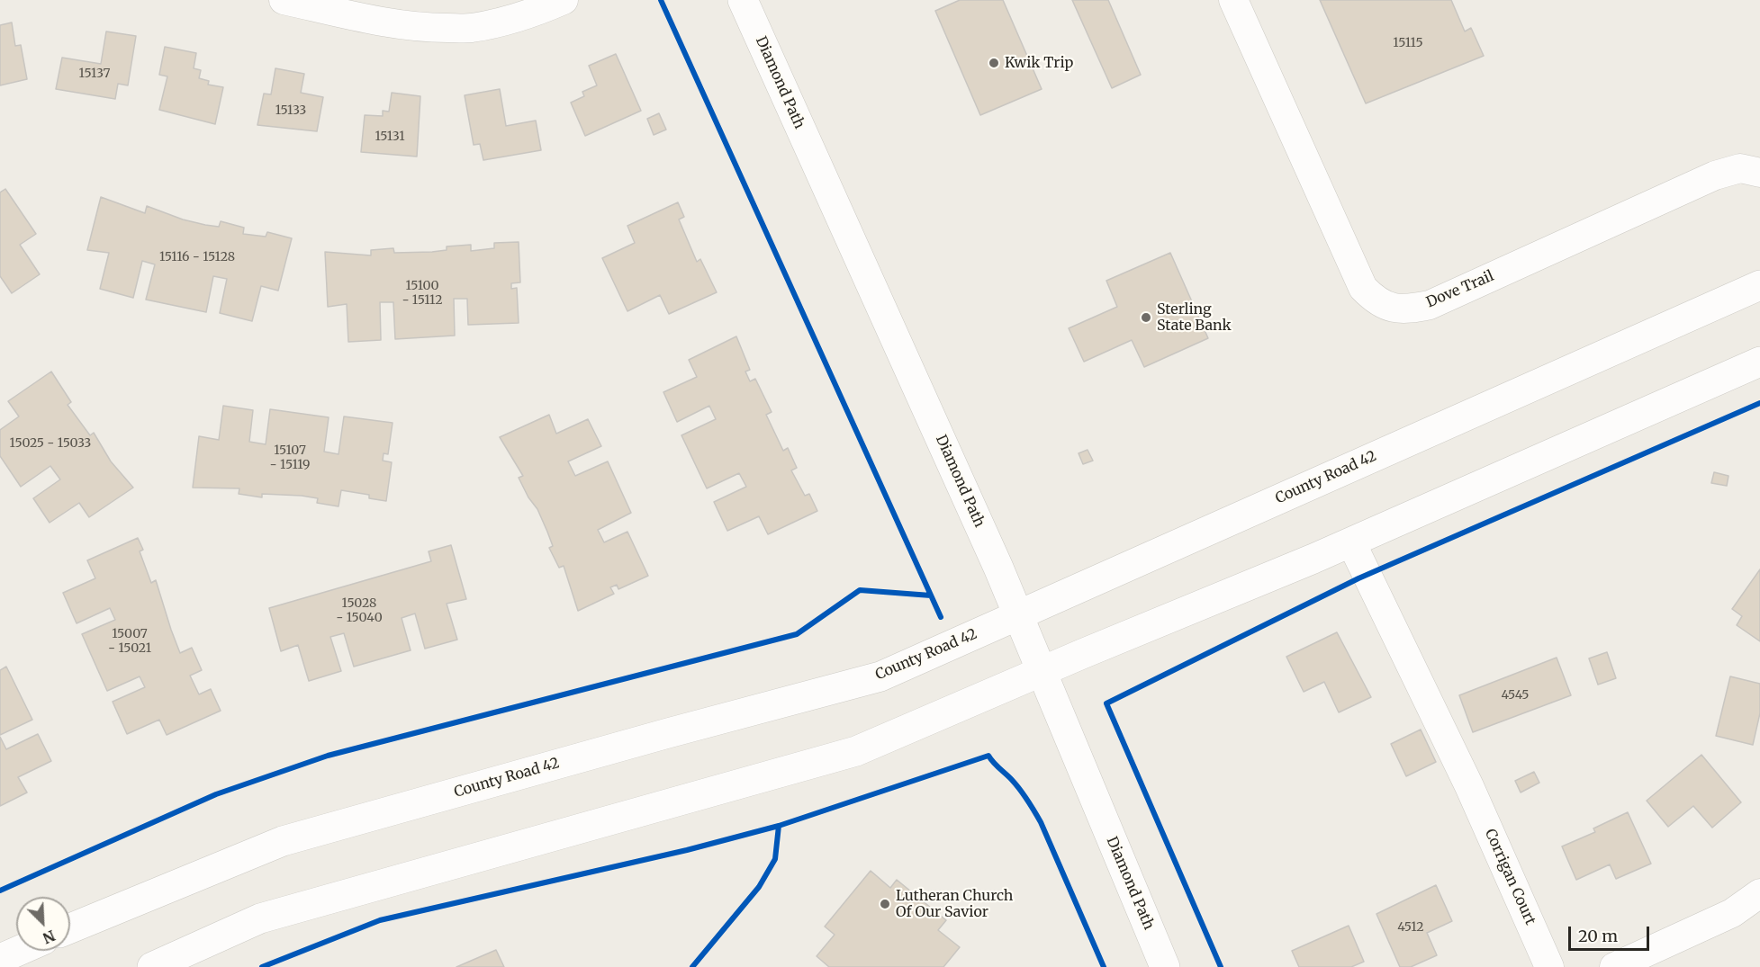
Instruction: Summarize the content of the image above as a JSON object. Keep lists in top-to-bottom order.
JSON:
{
  "streets": {
    "main road": ["Diamond Path", "County Road 42"],
    "street": ["Dove Trail", "Corrigan Court"]
  },
  "crossings": [
    ["Diamond Path", "County Road 42"]
  ],
  "places": ["Kwik Trip", "Sterling State Bank", "Lutheran Church Of Our Savior"],
  "house_numbers": [
    "15115",
    "15137",
    "15133",
    "15131",
    "15116 - 15128",
    "15100 - 15112",
    "15025 - 15033",
    "15107 - 15119",
    "15028 - 15040",
    "15007 - 15021",
    "4545",
    "4512"
  ],
  "scale_bar": "20 m",
  "north": "bottom right"
}
